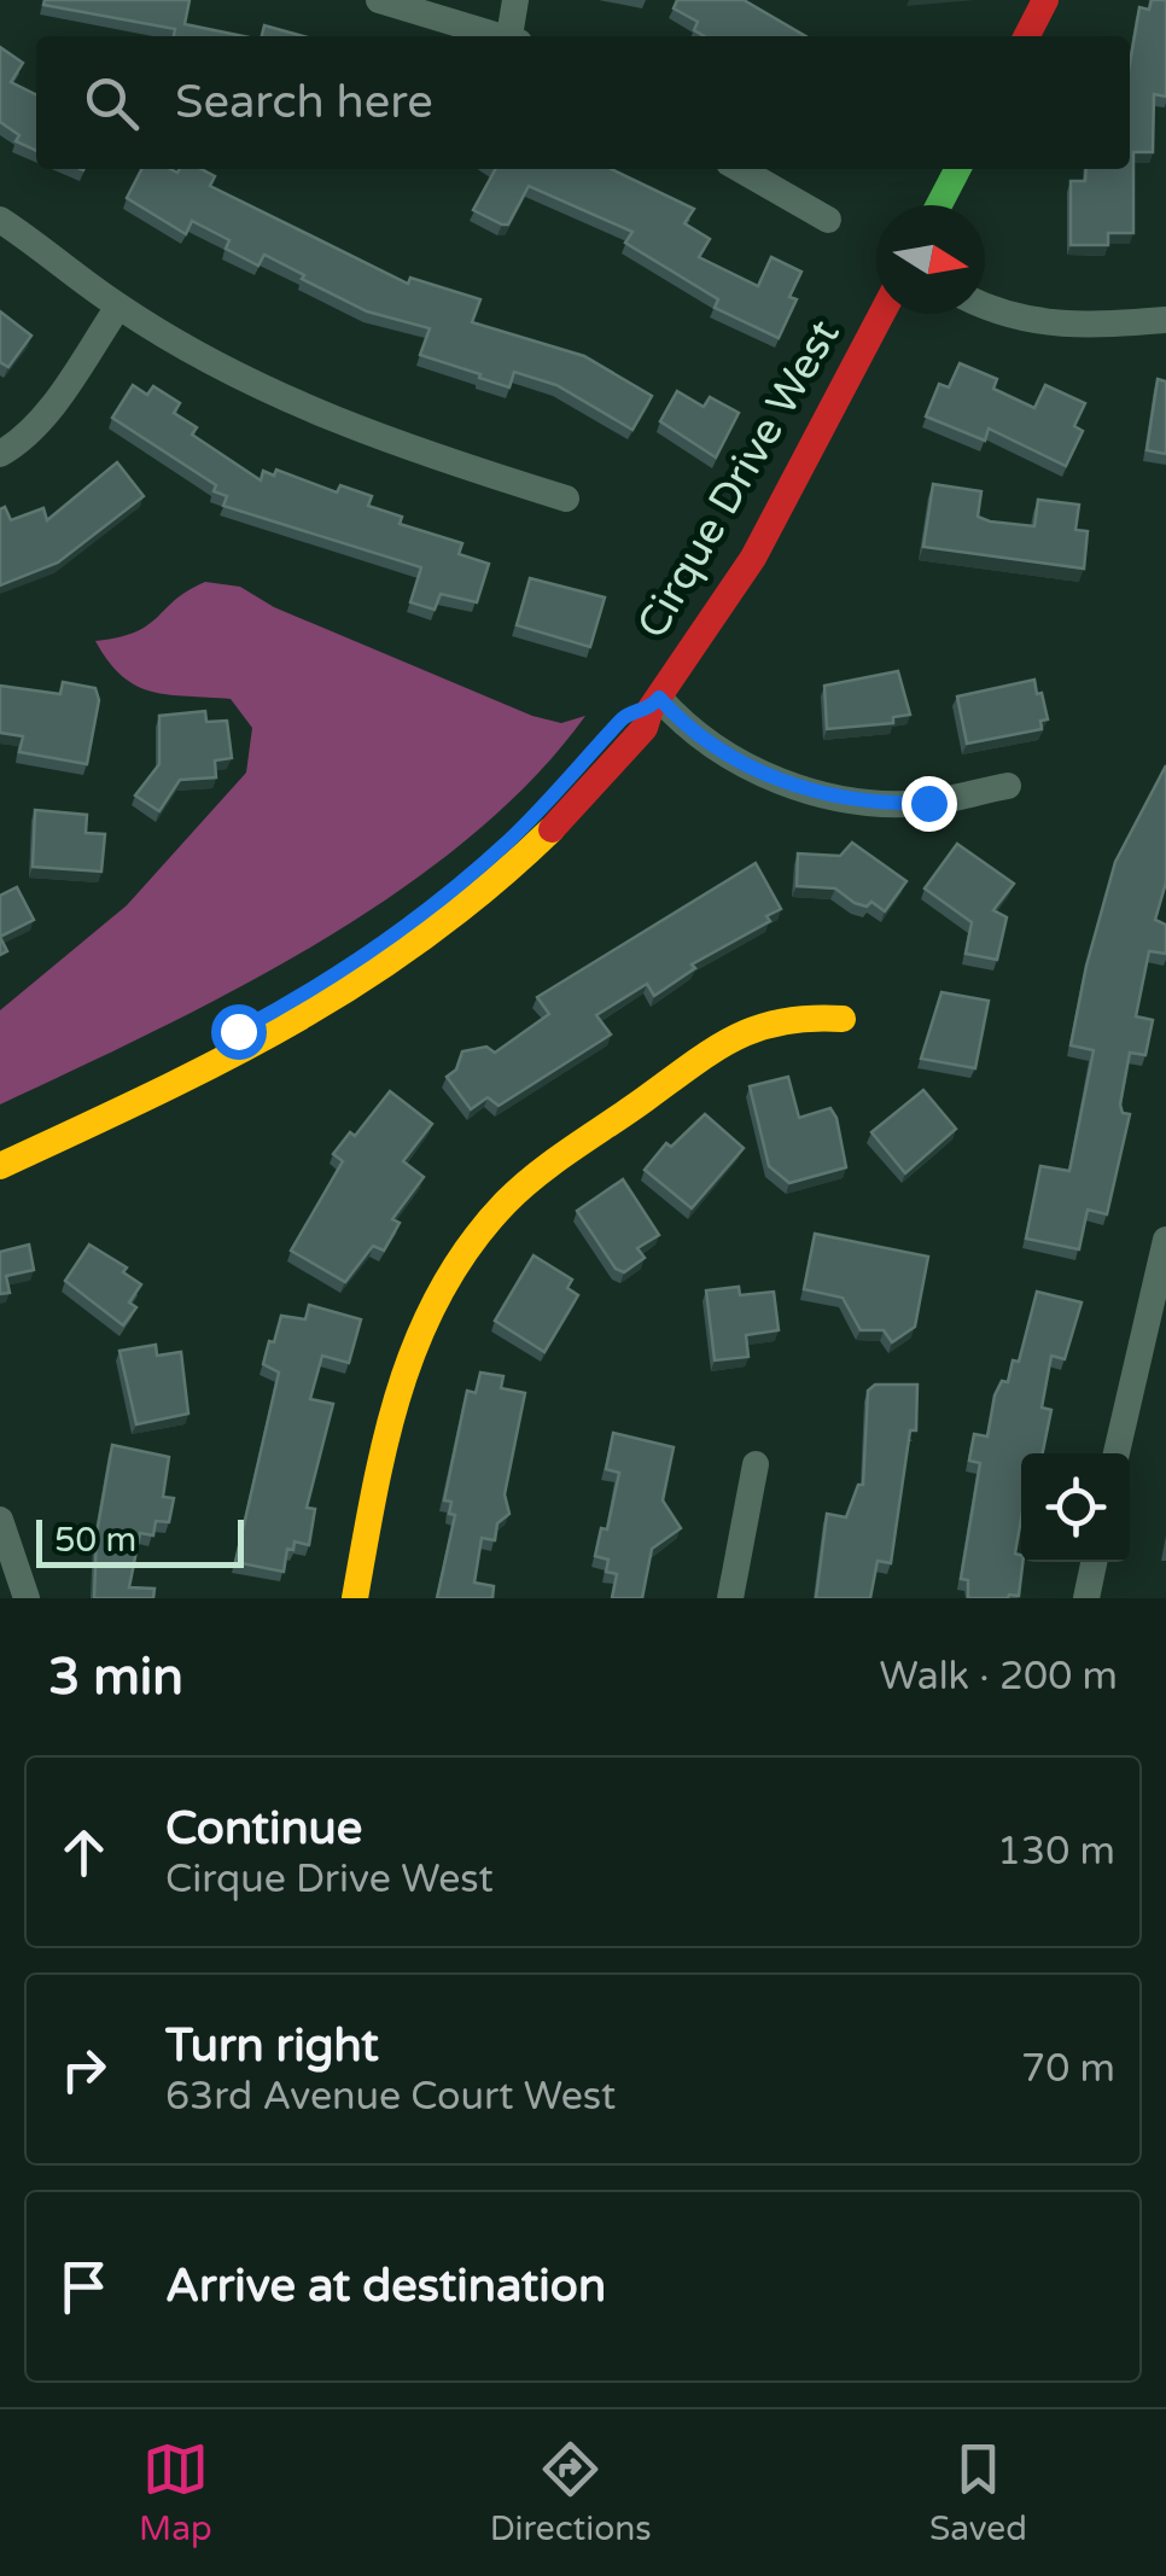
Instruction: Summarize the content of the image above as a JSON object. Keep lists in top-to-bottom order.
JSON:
{
  "streets": {
    "main road": ["Cirque Drive West"]
  },
  "scale_bar": "50 m",
  "north": "right",
  "page": {
    "search": "Search here",
    "scale": "50 m",
    "heading": ["3 min", "Walk · 200 m"],
    "list": [
      ["Continue", "Cirque Drive West", "130 m"],
      ["Turn right", "63rd Avenue Court West", "70 m"],
      "Arrive at destination"
    ],
    "nav": ["Map", "Directions", "Saved"]
  }
}
